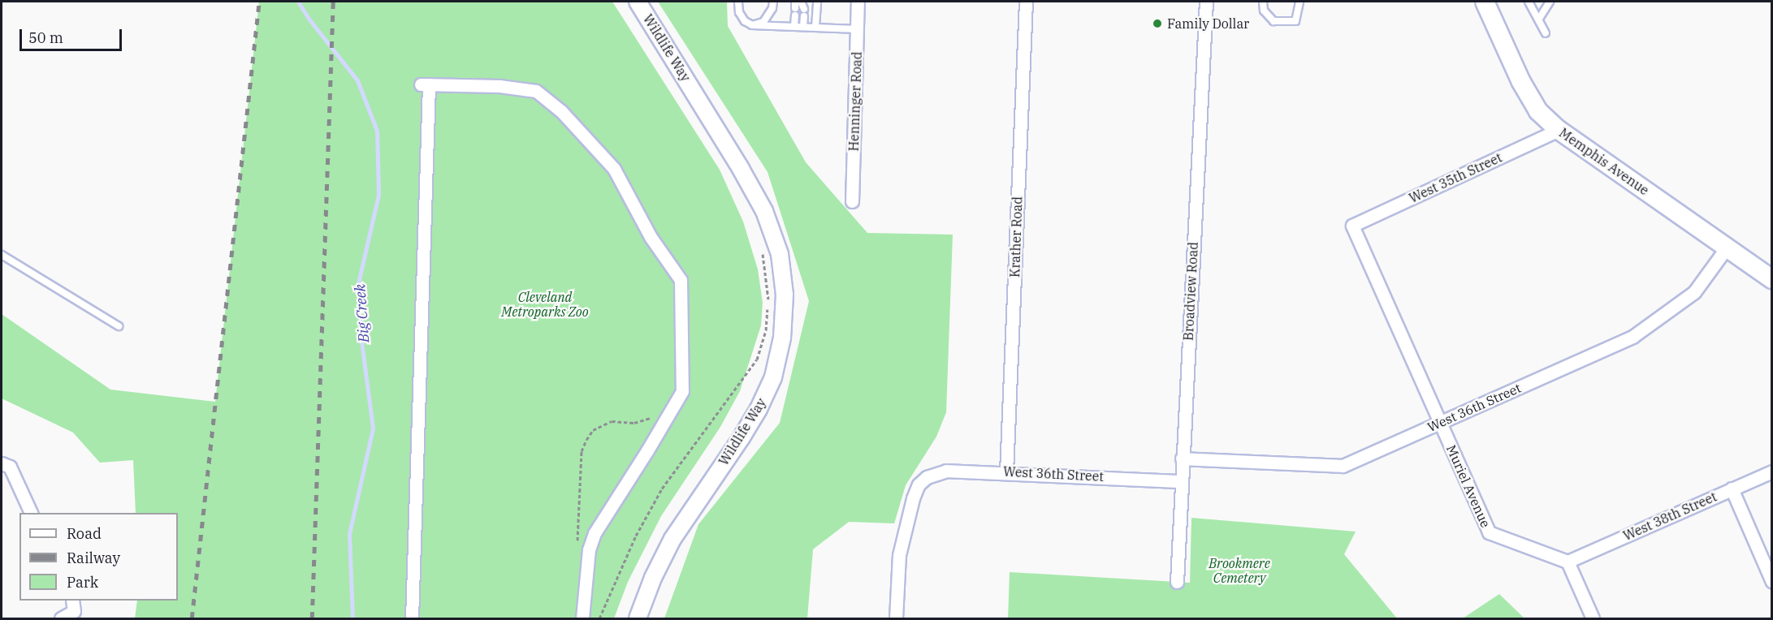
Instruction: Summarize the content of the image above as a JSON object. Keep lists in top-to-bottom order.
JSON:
{
  "streets": {
    "main road": ["Memphis Avenue"],
    "street": [
      "Wildlife Way",
      "Henninger Road",
      "West 35th Street",
      "Krather Road",
      "Broadview Road",
      "West 36th Street",
      "Muriel Avenue",
      "West 38th Street"
    ]
  },
  "crossings": [
    ["Memphis Avenue", "West 35th Street"],
    ["Memphis Avenue", "West 36th Street"],
    ["West 35th Street", "Muriel Avenue"],
    ["Krather Road", "West 36th Street"],
    ["Broadview Road", "West 36th Street"],
    ["West 36th Street", "Muriel Avenue"],
    ["Muriel Avenue", "West 38th Street"]
  ],
  "water": ["Big Creek"],
  "parks": ["Cleveland Metroparks Zoo", "Brookmere Cemetery"],
  "places": ["Family Dollar"],
  "legend": ["Road", "Railway", "Park"],
  "scale_bar": "50 m"
}
